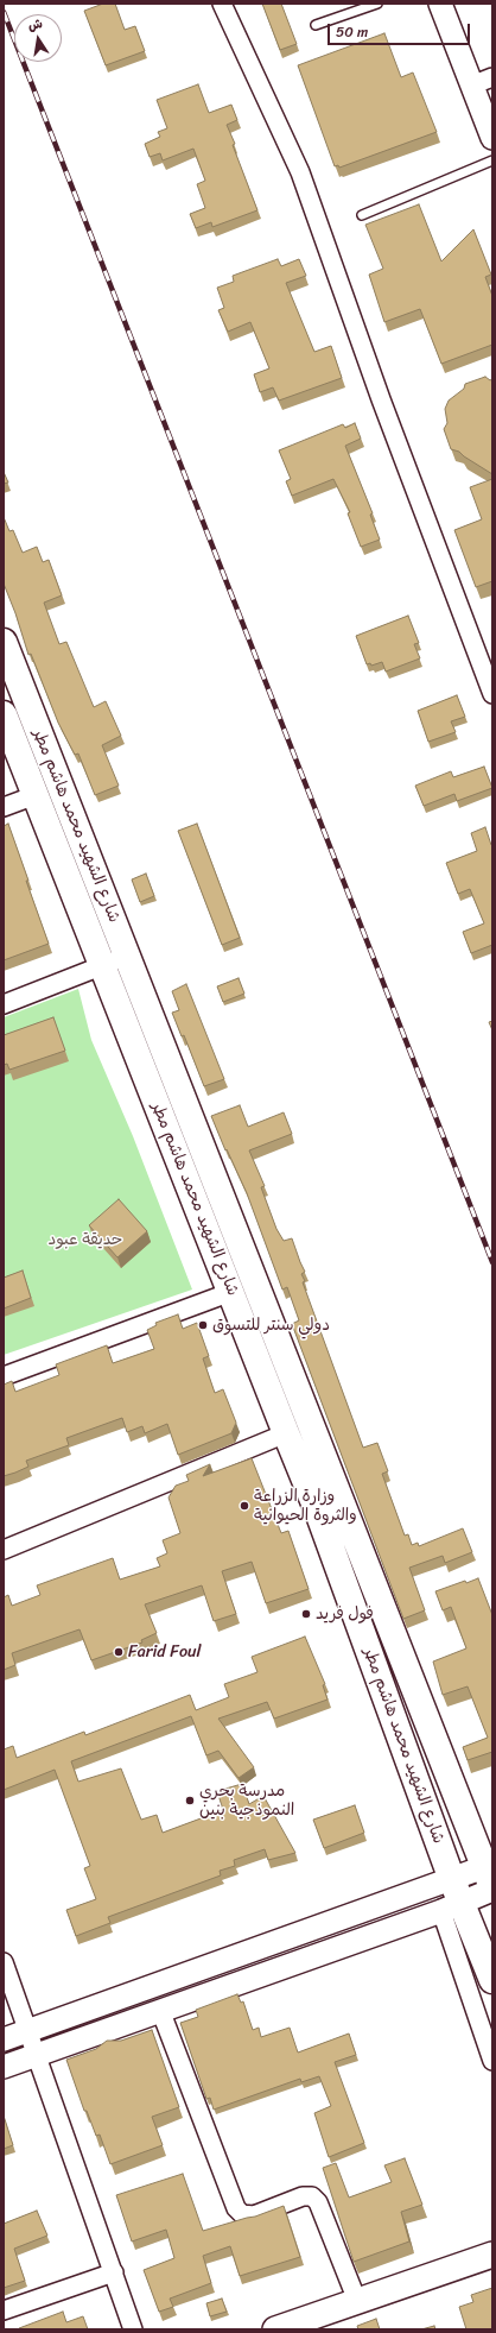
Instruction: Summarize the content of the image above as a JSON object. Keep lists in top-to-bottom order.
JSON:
{
  "streets": {
    "main road": ["شارع الشهيد محمد هاشم مطر"]
  },
  "parks": ["حديقة عبود"],
  "places": [
    "دولي سنتر للتسوق",
    "وزارة الزراعة والثروة الحيوانية",
    "فول فريد",
    "Farid Foul",
    "مدرسة بحري النموذجية بنين"
  ],
  "scale_bar": "50 m",
  "north": "top"
}
